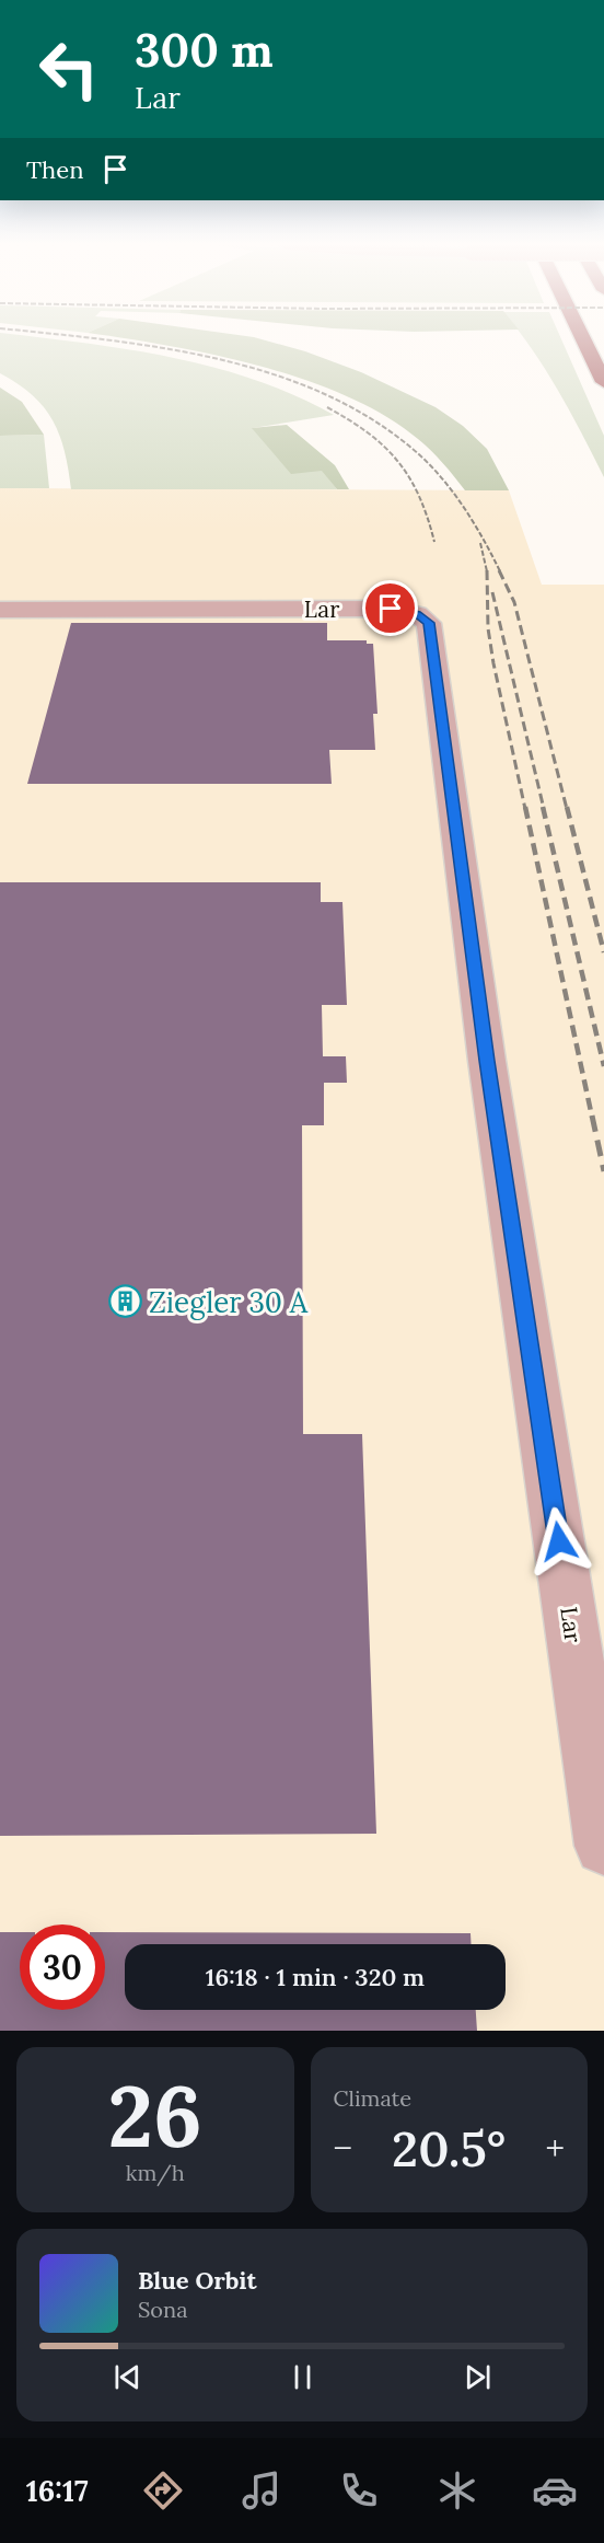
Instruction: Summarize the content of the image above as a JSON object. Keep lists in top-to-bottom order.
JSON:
{
  "streets": {
    "street": ["Lar"]
  },
  "places": {
    "building": ["Ziegler 30 A"]
  },
  "page": {
    "turn": ["300 m", "Lar"],
    "then": "Then",
    "limit": "30",
    "trip": "16:18 · 1 min · 320 m",
    "tile": [
      ["26", "km/h"],
      "Climate"
    ],
    "heat": ["−", "20.5°", "+"],
    "song": ["Blue Orbit", "Sona"],
    "tabs": "16:17"
  }
}
